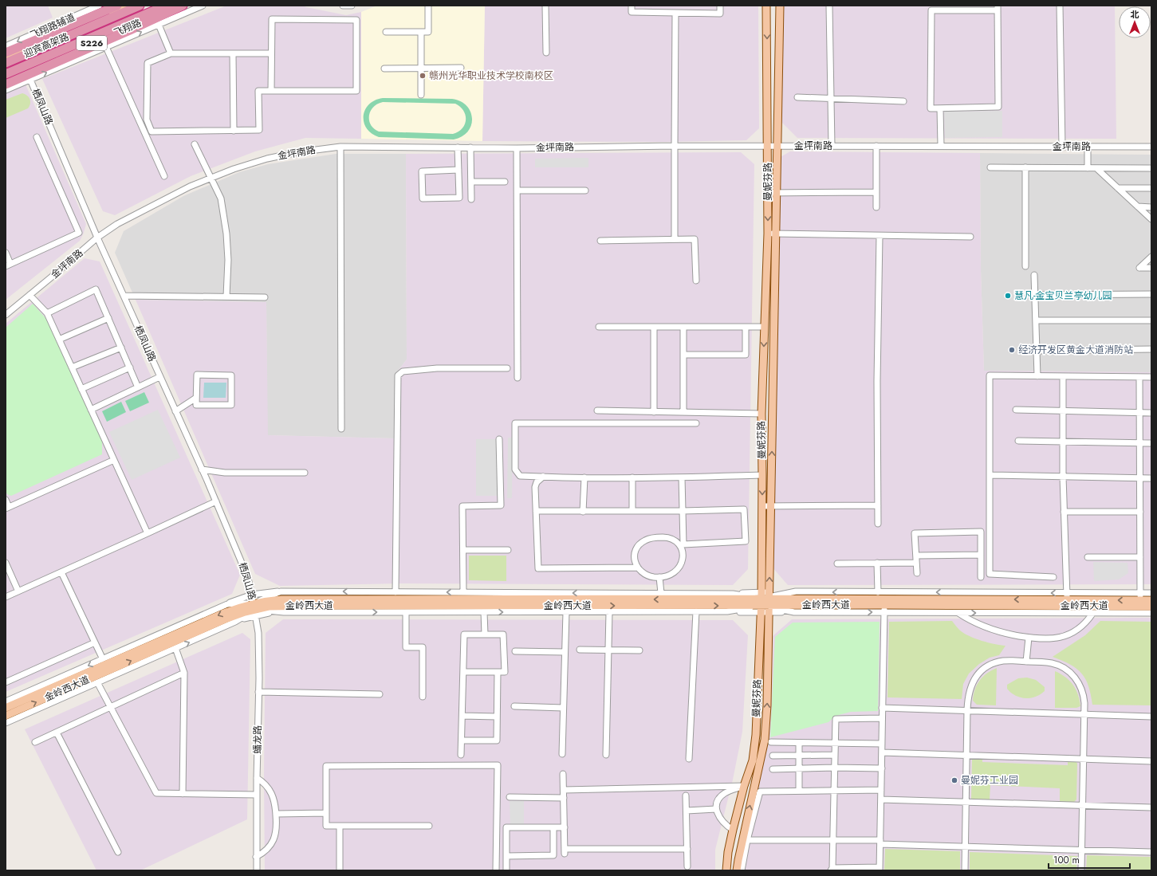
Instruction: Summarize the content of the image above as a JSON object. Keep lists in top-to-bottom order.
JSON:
{
  "streets": {
    "highway": ["迎宾高架路"],
    "main road": [
      "飞翔路",
      "S226",
      "曼妮芬路",
      "金岭西大道"
    ],
    "street": [
      "飞翔路辅道",
      "栖凤山路",
      "金坪南路",
      "蟠龙路"
    ]
  },
  "crossings": [
    ["栖凤山路", "金坪南路"],
    ["栖凤山路", "金岭西大道"],
    ["栖凤山路", "蟠龙路"],
    ["金坪南路", "曼妮芬路"],
    ["曼妮芬路", "金岭西大道"],
    ["金岭西大道", "蟠龙路"]
  ],
  "places": [
    "赣州光华职业技术学校南校区",
    "慧凡-金宝贝兰亭幼儿园",
    "经济开发区黄金大道消防站",
    "曼妮芬工业园"
  ],
  "scale_bar": "100 m",
  "north": "top"
}
